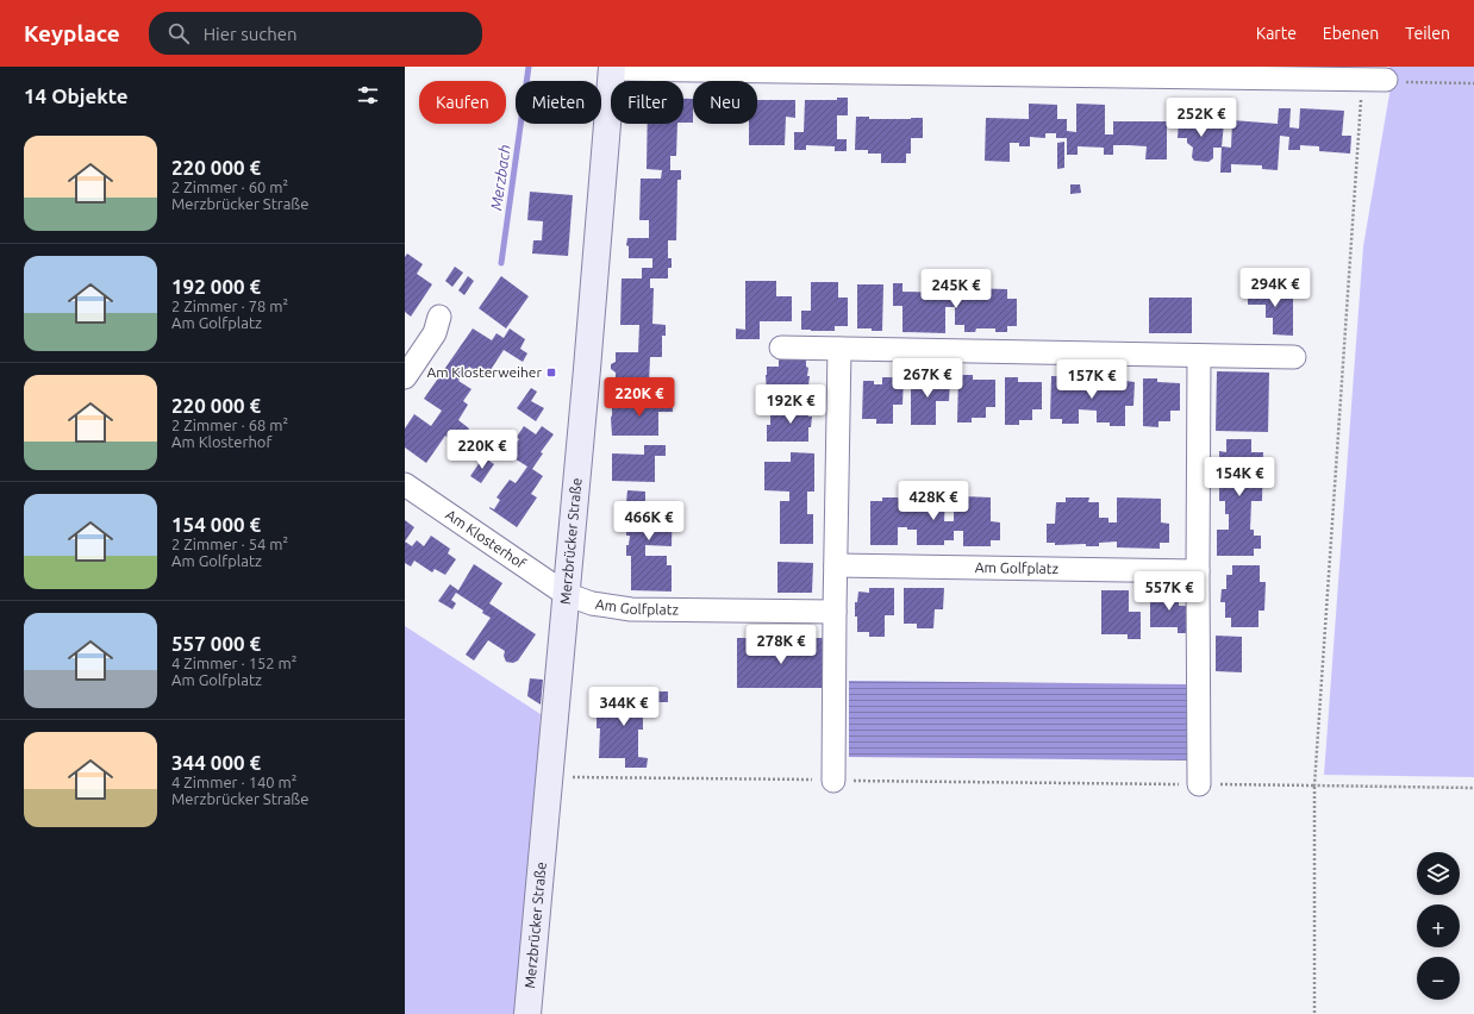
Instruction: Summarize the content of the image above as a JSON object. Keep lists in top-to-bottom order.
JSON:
{
  "streets": {
    "street": ["Am Klosterhof", "Merzbrücker Straße", "Am Golfplatz"]
  },
  "crossings": [
    ["Am Klosterhof", "Merzbrücker Straße"],
    ["Am Klosterhof", "Am Golfplatz"],
    ["Merzbrücker Straße", "Am Golfplatz"]
  ],
  "water": ["Merzbach"],
  "places": {
    "transit": ["Am Klosterweiher"]
  },
  "page": {
    "header": "Keyplace",
    "search": "Hier suchen",
    "nav": ["Karte", "Ebenen", "Teilen"],
    "heading": "14 Objekte",
    "chip": [
      "Kaufen",
      "Mieten",
      "Filter",
      "Neu"
    ],
    "price": [
      "252K €",
      "294K €",
      "245K €",
      "267K €",
      "157K €",
      "220K €",
      "192K €",
      "220K €",
      "154K €",
      "428K €",
      "466K €",
      "557K €",
      "278K €",
      "344K €"
    ],
    "list": [
      {
        "name": "220 000 €",
        "note": "2 Zimmer · 60 m² · Merzbrücker Straße"
      },
      {
        "name": "192 000 €",
        "note": "2 Zimmer · 78 m² · Am Golfplatz"
      },
      {
        "name": "220 000 €",
        "note": "2 Zimmer · 68 m² · Am Klosterhof"
      },
      {
        "name": "154 000 €",
        "note": "2 Zimmer · 54 m² · Am Golfplatz"
      },
      {
        "name": "557 000 €",
        "note": "4 Zimmer · 152 m² · Am Golfplatz"
      },
      {
        "name": "344 000 €",
        "note": "4 Zimmer · 140 m² · Merzbrücker Straße"
      }
    ],
    "map_buttons": ["+", "−"]
  }
}
